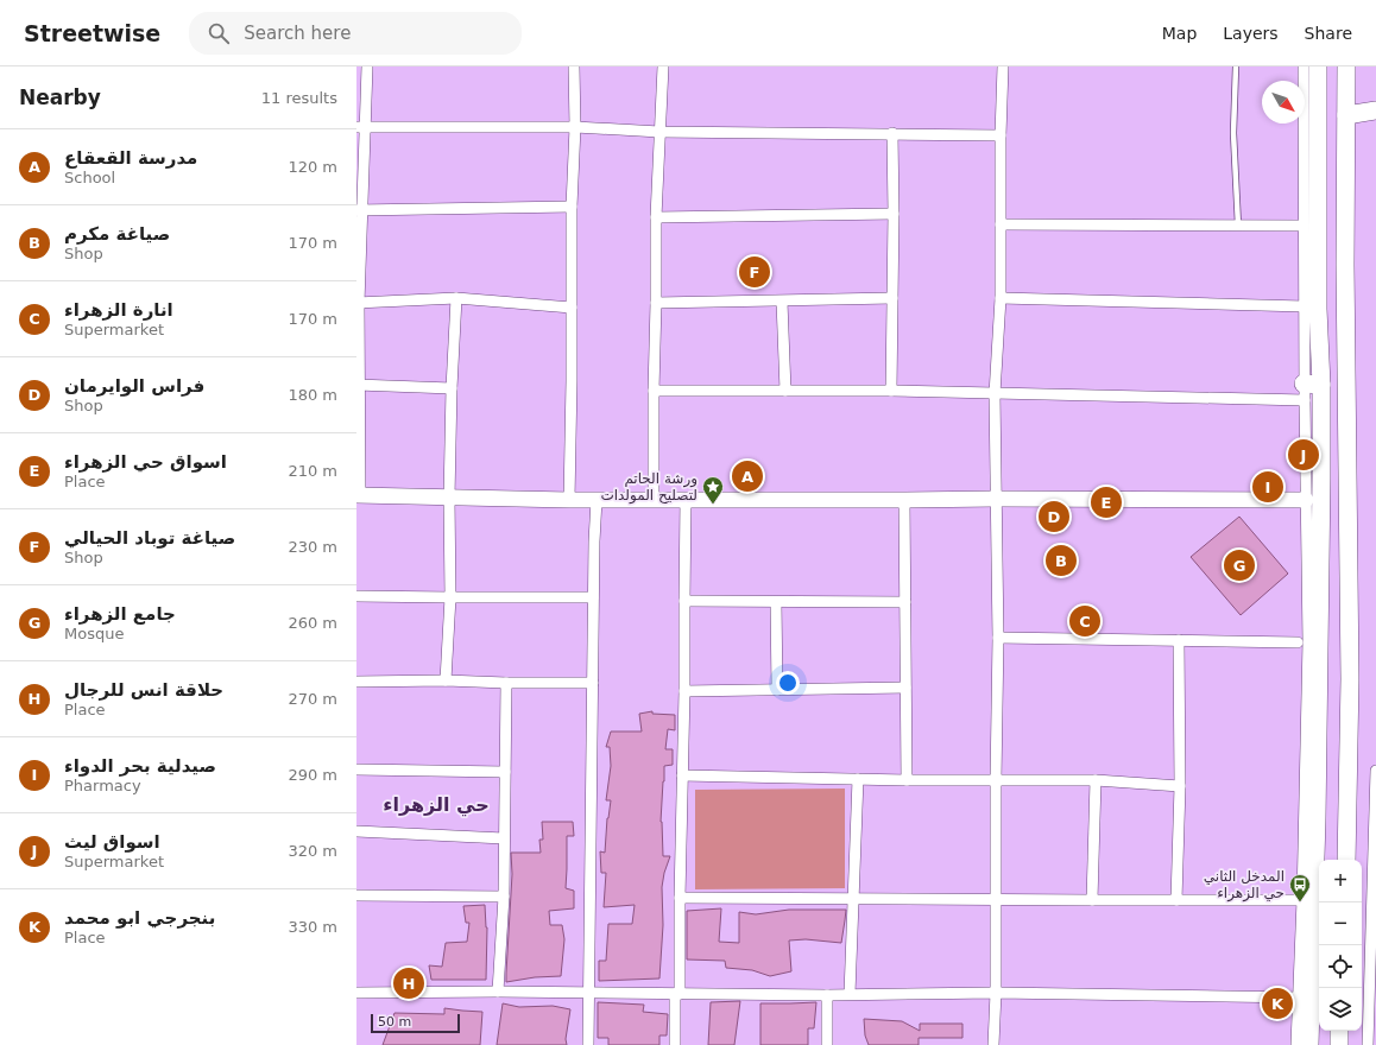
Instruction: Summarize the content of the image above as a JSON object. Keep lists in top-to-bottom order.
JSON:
{
  "districts": ["حي الزهراء"],
  "places": {
    "place": ["ورشة الحاتم لتصليح المولدات"],
    "bus stop": ["المدخل الثاني حي الزهراء"]
  },
  "scale_bar": "50 m",
  "north": "bottom right",
  "page": {
    "header": "Streetwise",
    "search": "Search here",
    "nav": ["Map", "Layers", "Share"],
    "heading": ["Nearby", "11 results"],
    "list": [
      {
        "mark": "A",
        "name": "مدرسة القعقاع",
        "note": "School",
        "value": "120 m"
      },
      {
        "mark": "B",
        "name": "صياغة مكرم",
        "note": "Shop",
        "value": "170 m"
      },
      {
        "mark": "C",
        "name": "انارة الزهراء",
        "note": "Supermarket",
        "value": "170 m"
      },
      {
        "mark": "D",
        "name": "فراس الوايرمان",
        "note": "Shop",
        "value": "180 m"
      },
      {
        "mark": "E",
        "name": "اسواق حي الزهراء",
        "note": "Place",
        "value": "210 m"
      },
      {
        "mark": "F",
        "name": "صياغة توباد الحيالي",
        "note": "Shop",
        "value": "230 m"
      },
      {
        "mark": "G",
        "name": "جامع الزهراء",
        "note": "Mosque",
        "value": "260 m"
      },
      {
        "mark": "H",
        "name": "حلاقة انس للرجال",
        "note": "Place",
        "value": "270 m"
      },
      {
        "mark": "I",
        "name": "صيدلية بحر الدواء",
        "note": "Pharmacy",
        "value": "290 m"
      },
      {
        "mark": "J",
        "name": "اسواق ليث",
        "note": "Supermarket",
        "value": "320 m"
      },
      {
        "mark": "K",
        "name": "بنجرجي ابو محمد",
        "note": "Place",
        "value": "330 m"
      }
    ],
    "pins": [
      "F",
      "J",
      "A",
      "I",
      "E",
      "D",
      "B",
      "G",
      "C",
      "H",
      "K"
    ],
    "map_buttons": ["+", "−"],
    "scale": "50 m"
  }
}
